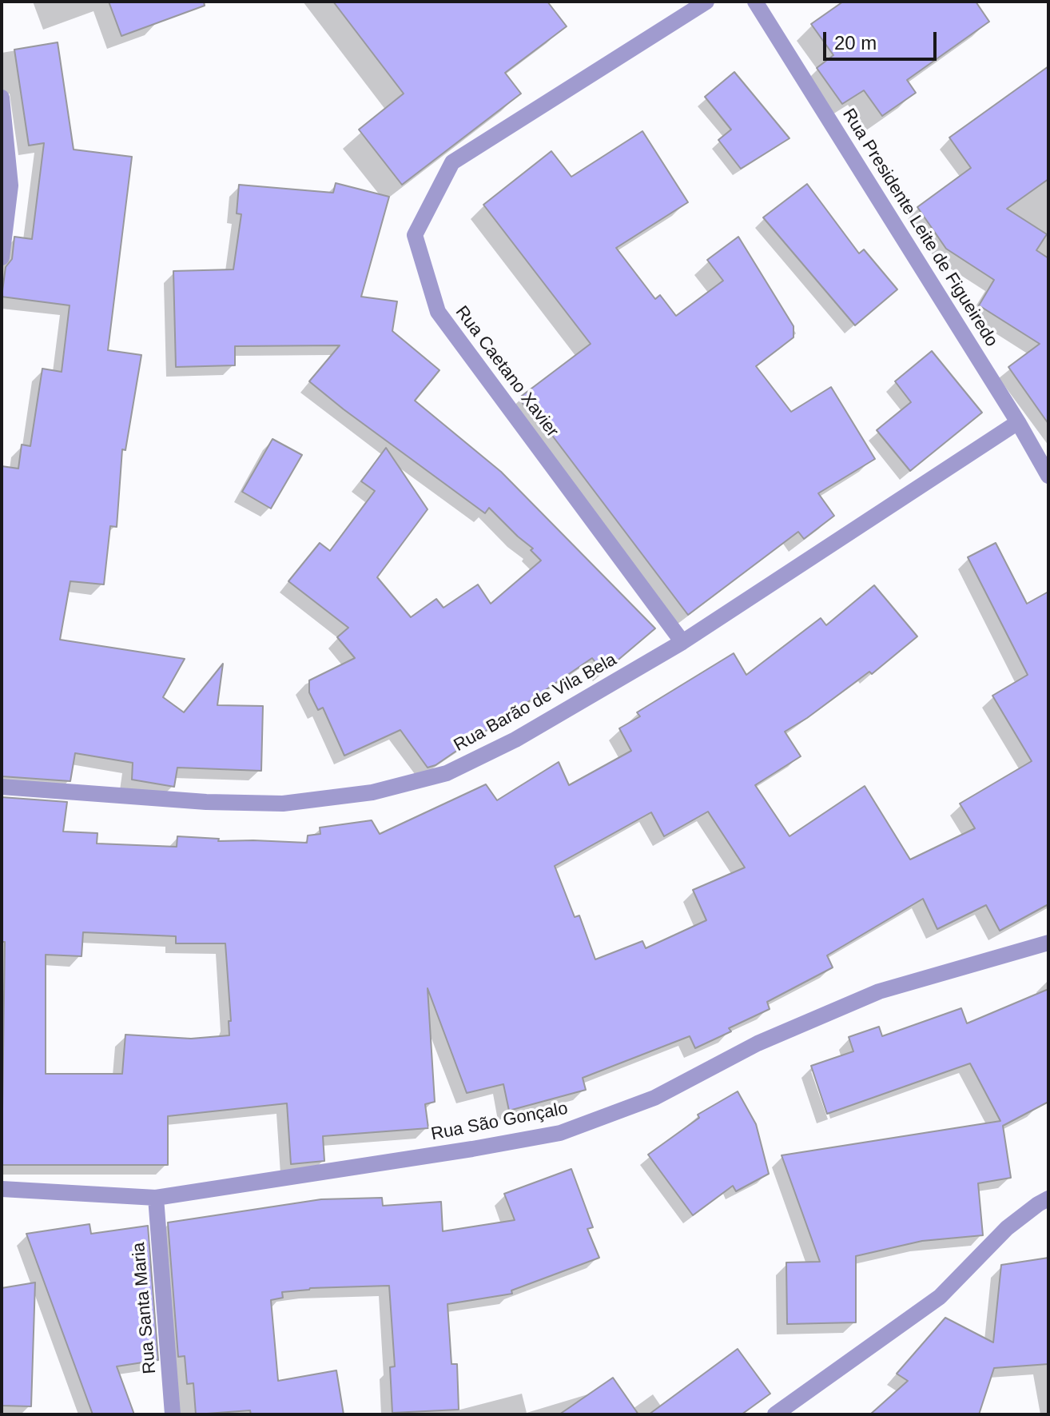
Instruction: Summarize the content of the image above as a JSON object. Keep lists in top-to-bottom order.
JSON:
{
  "streets": {
    "street": [
      "Rua Presidente Leite de Figueiredo",
      "Rua Caetano Xavier",
      "Rua Barão de Vila Bela",
      "Rua São Gonçalo",
      "Rua Santa Maria"
    ]
  },
  "crossings": [
    ["Rua Presidente Leite de Figueiredo", "Rua Barão de Vila Bela"],
    ["Rua Caetano Xavier", "Rua Barão de Vila Bela"],
    ["Rua São Gonçalo", "Rua Santa Maria"]
  ],
  "scale_bar": "20 m"
}
